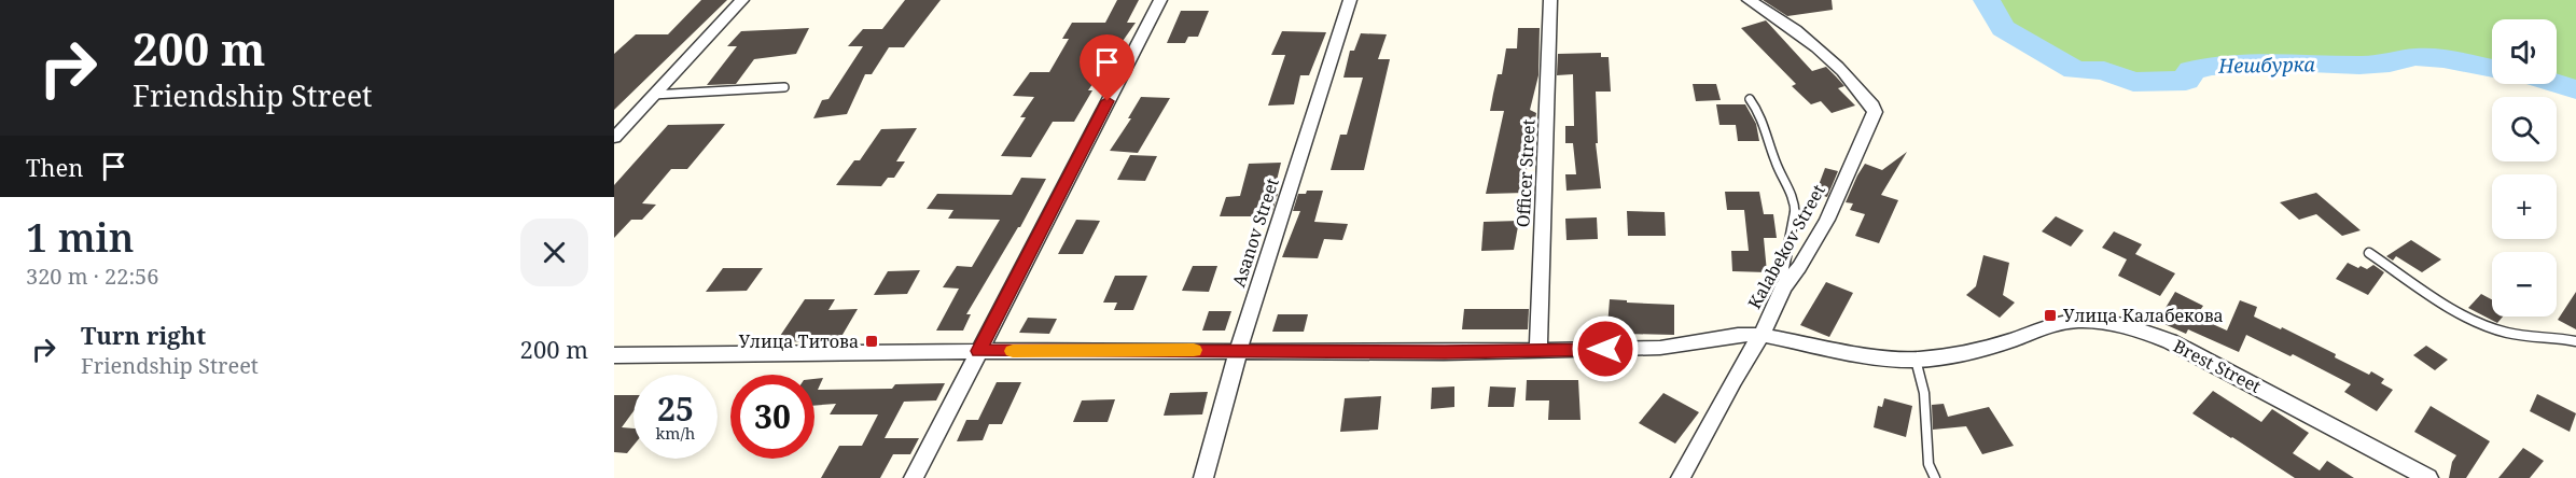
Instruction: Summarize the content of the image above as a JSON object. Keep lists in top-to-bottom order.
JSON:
{
  "streets": {
    "street": [
      "Officer Street",
      "Asanov Street",
      "Kalabekov Street",
      "Brest Street"
    ]
  },
  "crossings": [
    ["Officer Street", "Brest Street"],
    ["Asanov Street", "Brest Street"],
    ["Kalabekov Street", "Brest Street"]
  ],
  "water": ["Нешбурка"],
  "places": {
    "transit": ["Улица Калабекова", "Улица Титова"]
  },
  "page": {
    "turn": ["200 m", "Friendship Street"],
    "map_buttons": ["+", "−"],
    "then": "Then",
    "heading": ["1 min", "320 m · 22:56"],
    "list": [
      {
        "name": "Turn right",
        "note": "Friendship Street",
        "value": "200 m"
      }
    ],
    "speed": "25 km/h",
    "limit": "30"
  }
}
